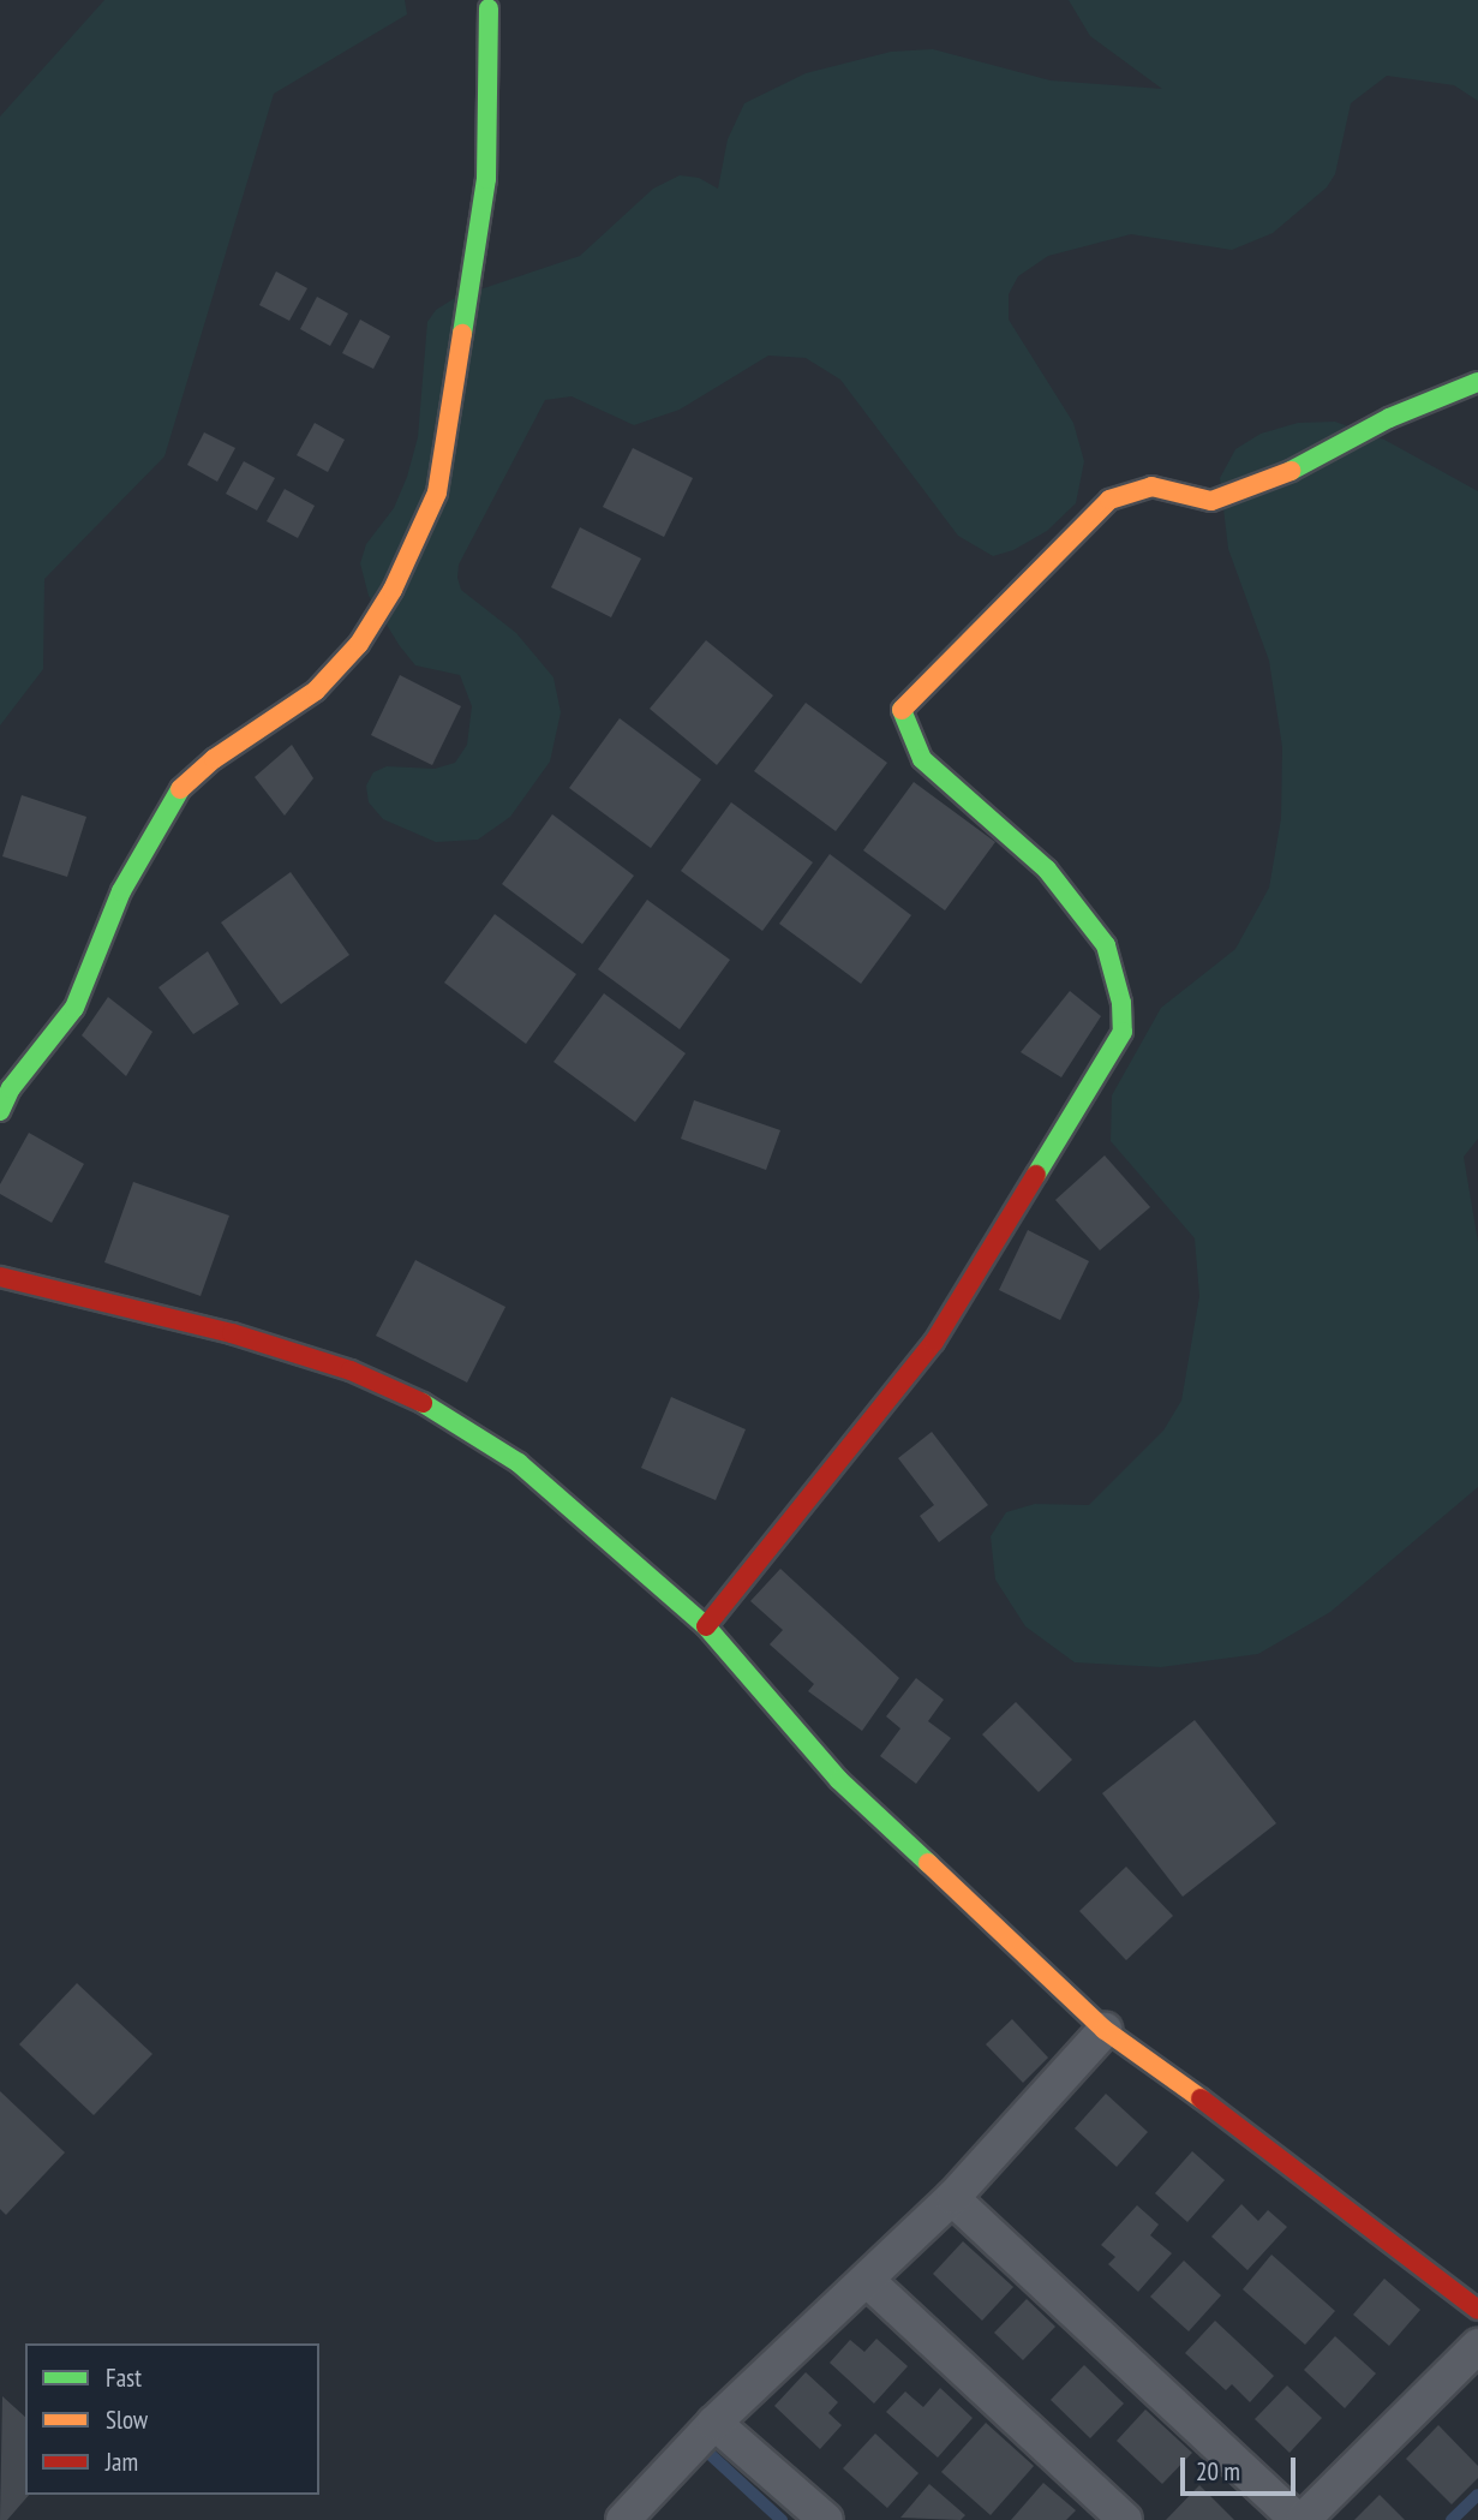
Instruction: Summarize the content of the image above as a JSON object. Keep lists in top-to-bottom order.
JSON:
{
  "legend": ["Fast", "Slow", "Jam"],
  "scale_bar": "20 m"
}
